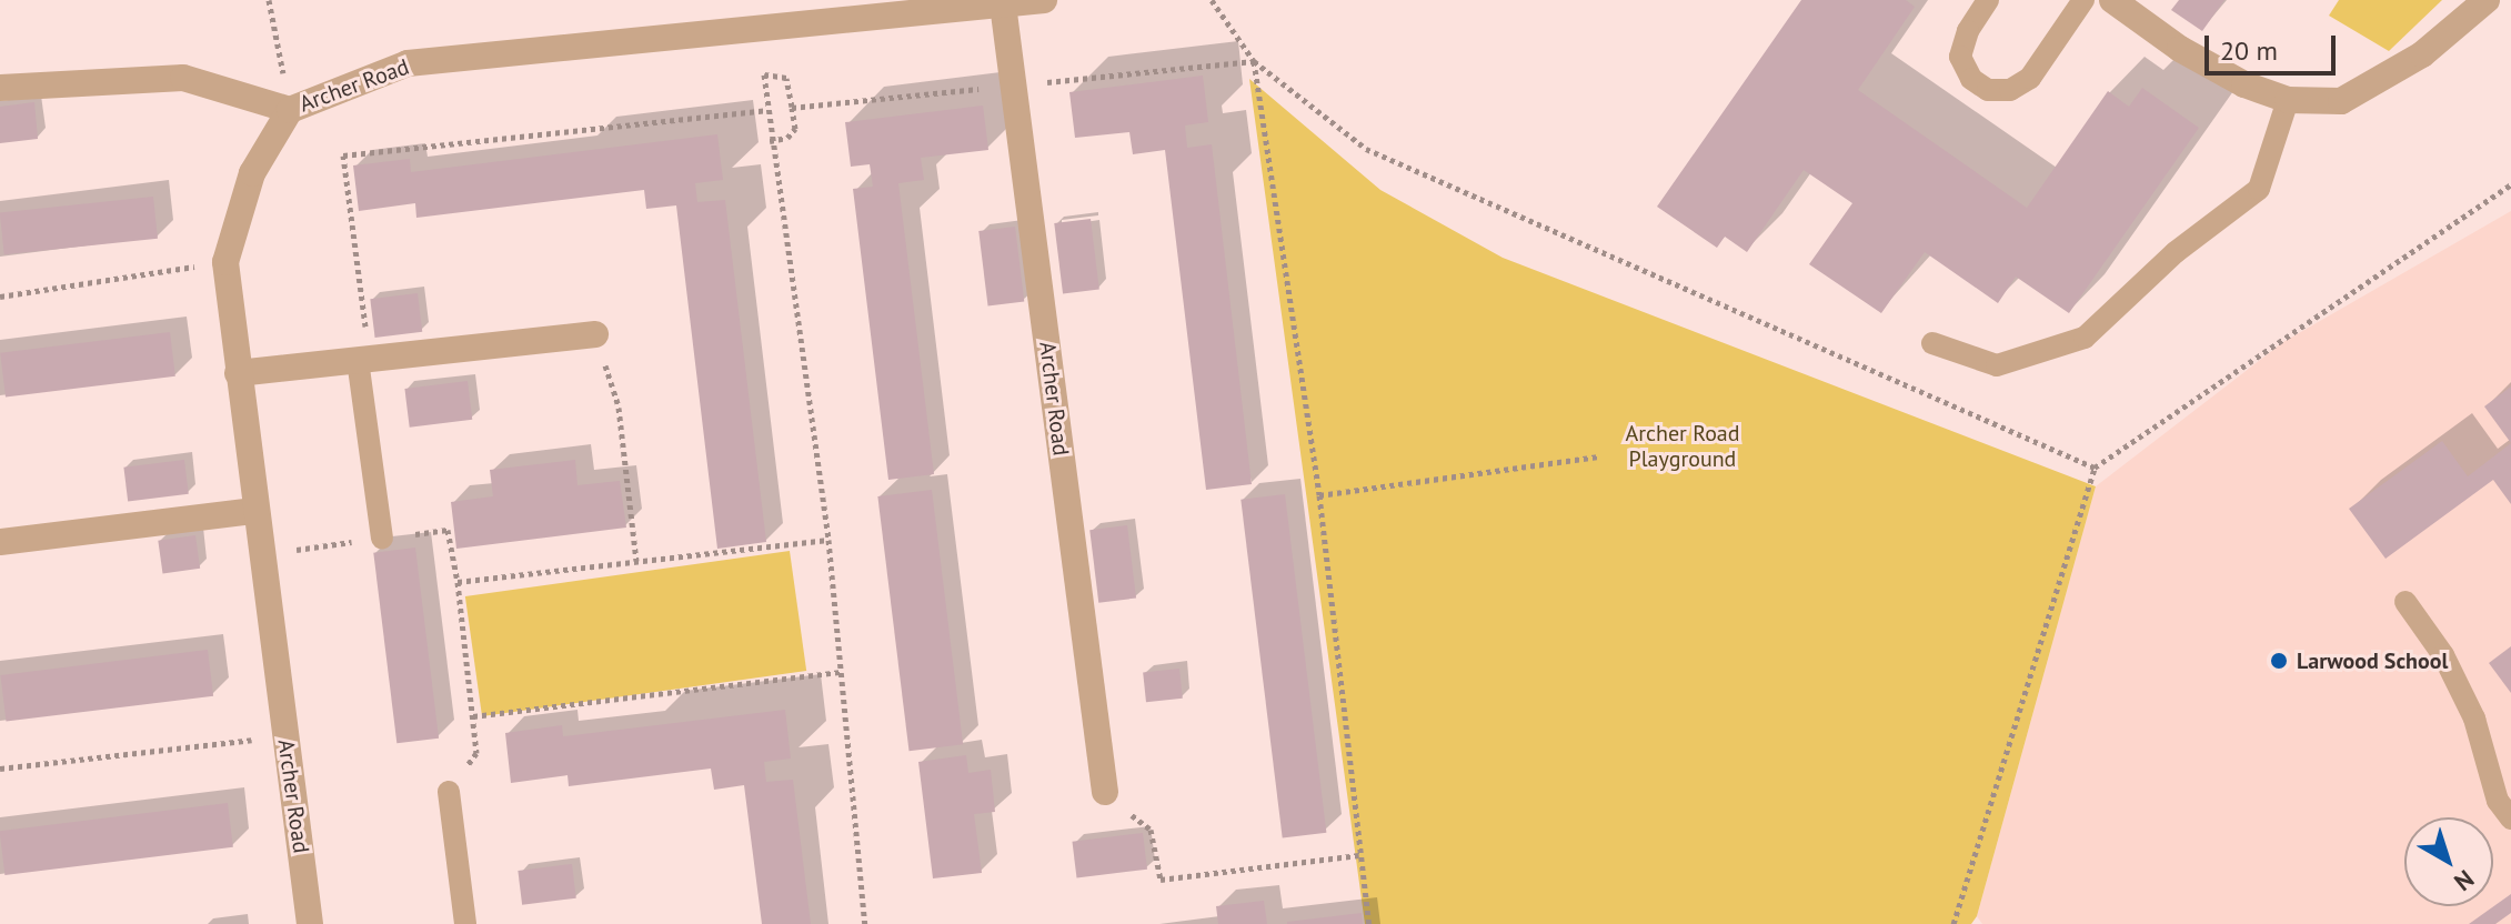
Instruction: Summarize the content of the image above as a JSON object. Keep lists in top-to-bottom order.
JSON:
{
  "streets": {
    "street": ["Archer Road"]
  },
  "parks": ["Archer Road Playground"],
  "places": ["Larwood School"],
  "scale_bar": "20 m",
  "north": "bottom right"
}
